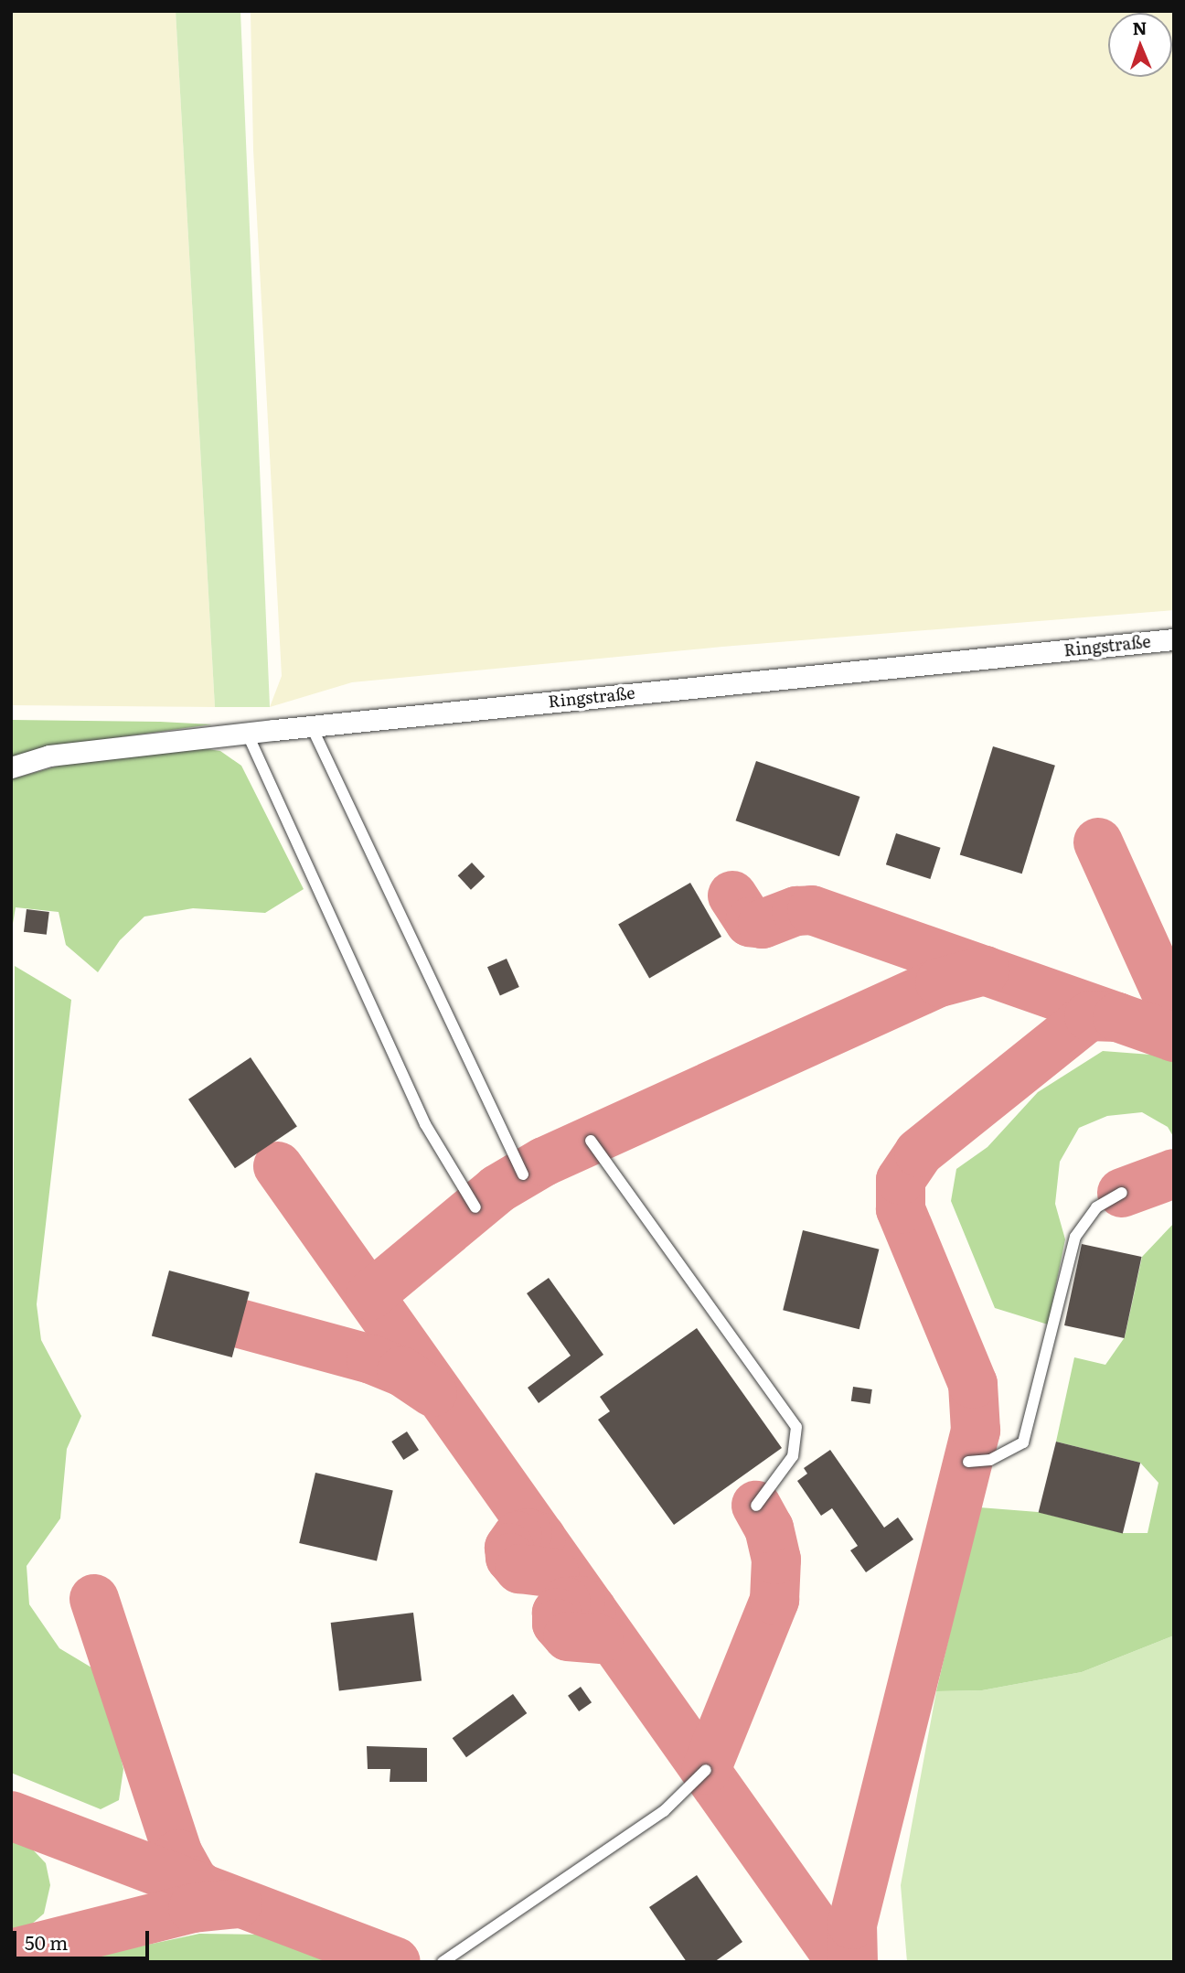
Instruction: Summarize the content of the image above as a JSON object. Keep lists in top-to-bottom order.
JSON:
{
  "streets": {
    "street": ["Ringstraße"]
  },
  "scale_bar": "50 m",
  "north": "top"
}
